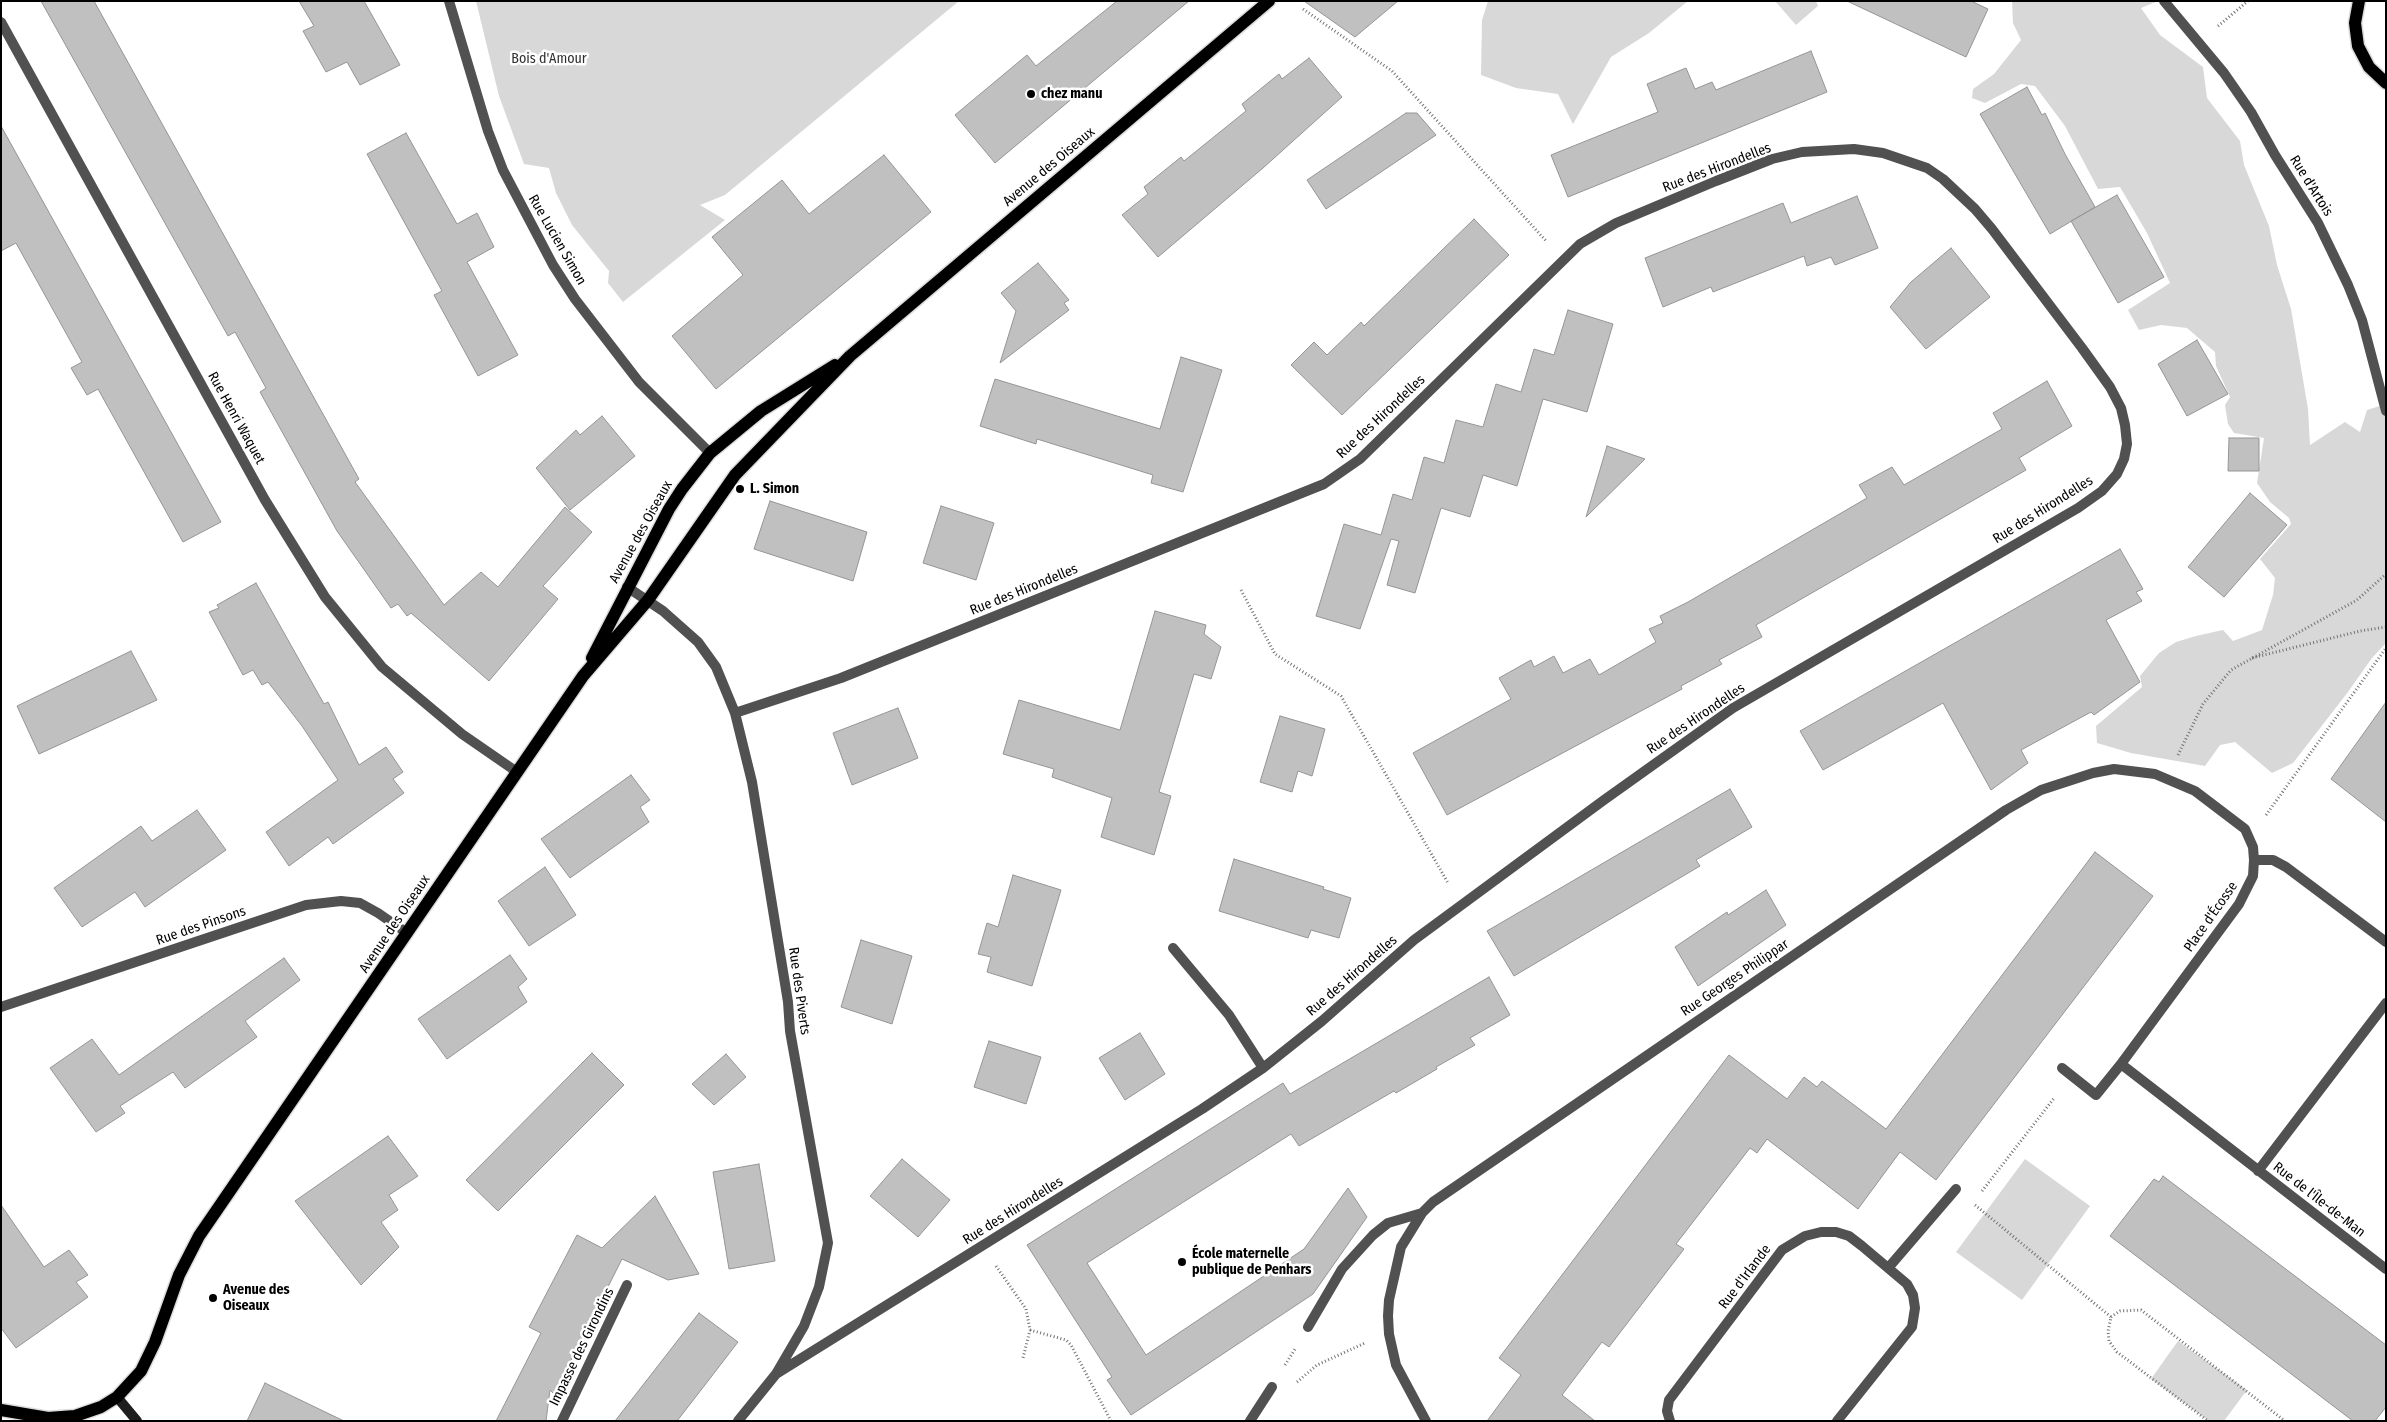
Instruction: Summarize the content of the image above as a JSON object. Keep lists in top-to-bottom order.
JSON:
{
  "streets": {
    "main road": ["Avenue des Oiseaux"],
    "street": [
      "Rue des Hirondelles",
      "Rue d'Artois",
      "Rue Lucien Simon",
      "Rue Henri Waquet",
      "Place d'Écosse",
      "Rue des Pinsons",
      "Rue Georges Philippar",
      "Rue des Piverts",
      "Rue de l'Île-de-Man",
      "Rue d'Irlande",
      "Impasse des Girondins"
    ]
  },
  "crossings": [
    ["Avenue des Oiseaux", "Rue Lucien Simon"],
    ["Avenue des Oiseaux", "Rue Henri Waquet"],
    ["Avenue des Oiseaux", "Rue des Pinsons"],
    ["Avenue des Oiseaux", "Rue des Piverts"],
    ["Rue des Hirondelles", "Rue des Piverts"]
  ],
  "parks": ["Bois d'Amour"],
  "places": [
    "chez manu",
    "L. Simon",
    "École maternelle publique de Penhars",
    "Avenue des Oiseaux"
  ]
}
